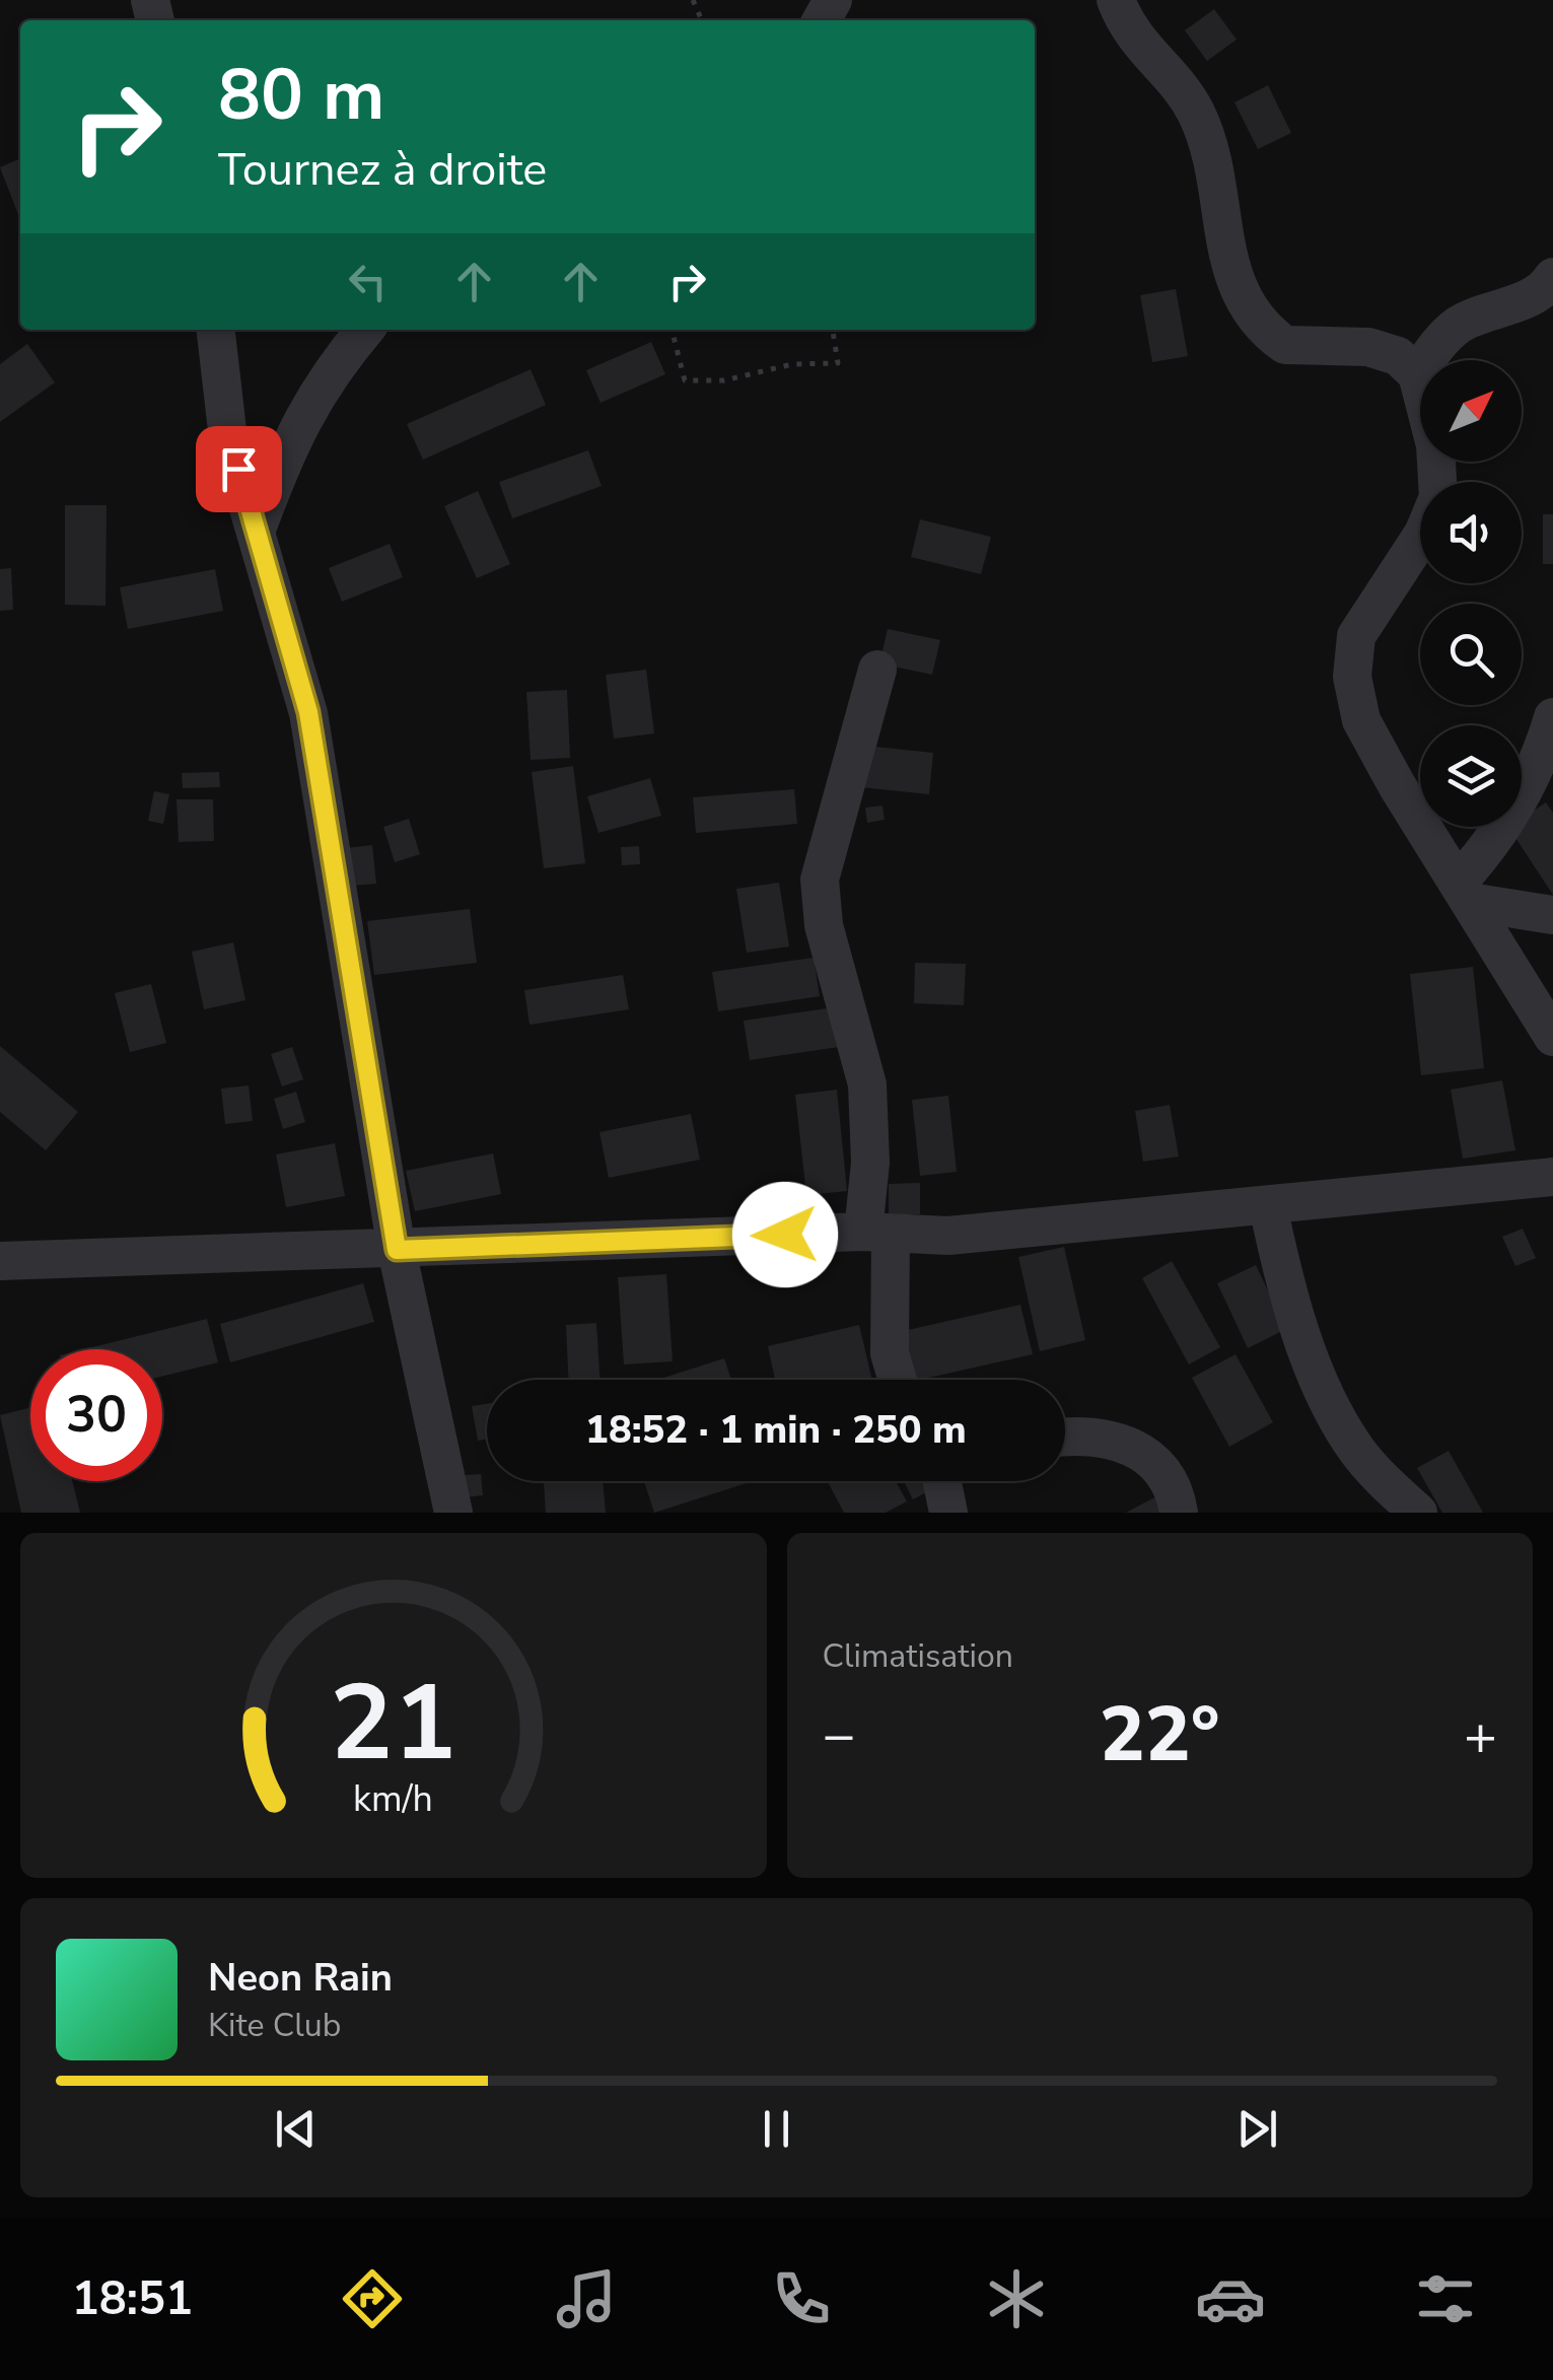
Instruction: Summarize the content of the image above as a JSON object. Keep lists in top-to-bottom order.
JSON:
{
  "north": "top right",
  "page": {
    "turn": ["80 m", "Tournez à droite"],
    "limit": "30",
    "trip": "18:52 · 1 min · 250 m",
    "tile": "Climatisation",
    "heat": ["−", "22°", "+"],
    "song": ["Neon Rain", "Kite Club"],
    "tabs": "18:51",
    "gauge": ["21", "km/h"]
  }
}
